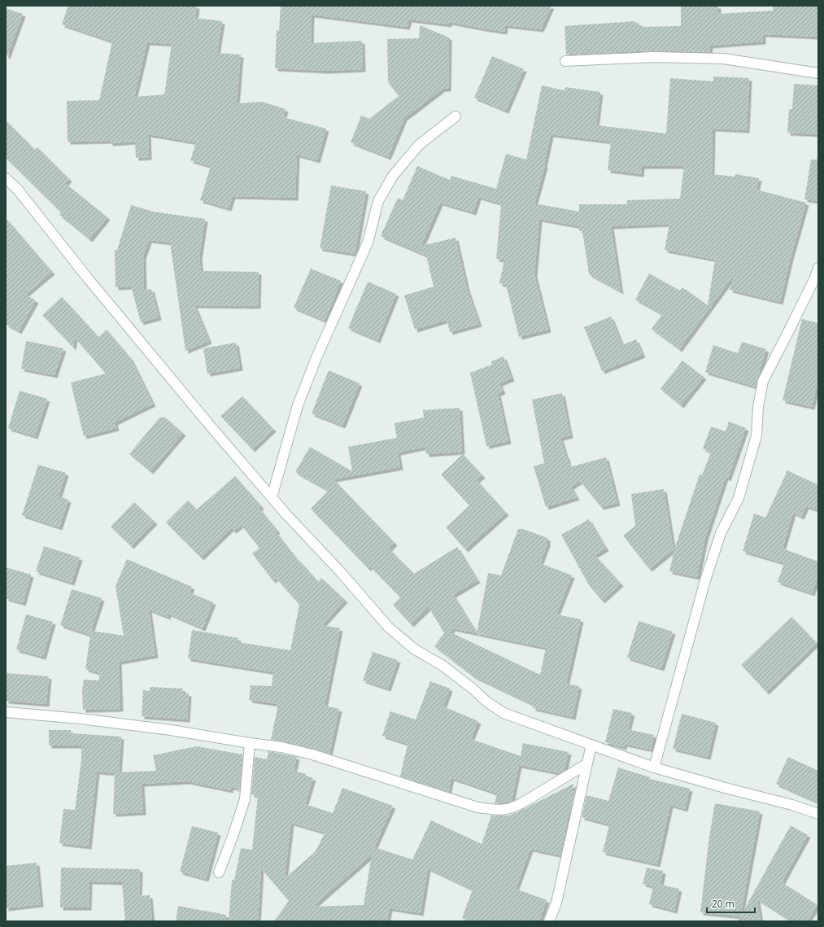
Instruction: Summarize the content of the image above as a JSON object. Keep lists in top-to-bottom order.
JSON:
{
  "scale_bar": "20 m"
}
